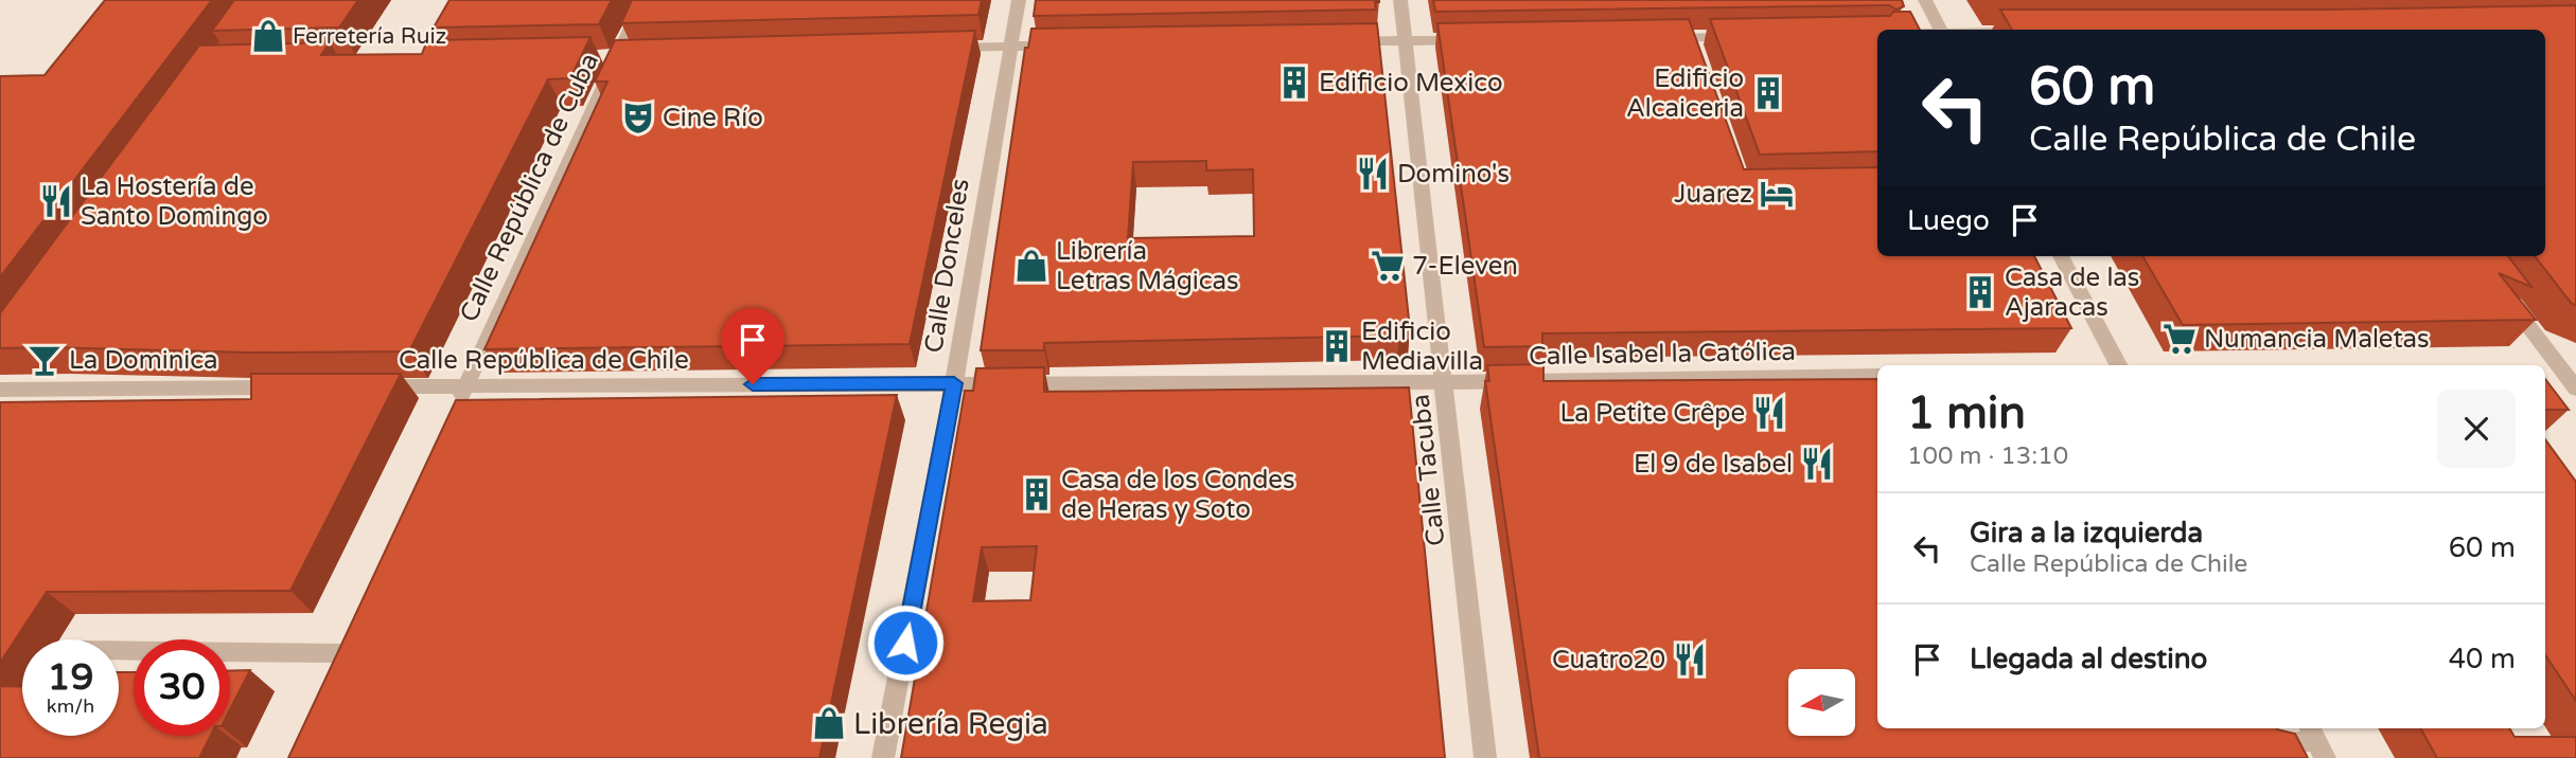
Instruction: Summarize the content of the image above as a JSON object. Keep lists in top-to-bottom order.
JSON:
{
  "streets": {
    "street": [
      "Calle República de Cuba",
      "Calle Donceles",
      "Calle Isabel la Católica",
      "Calle República de Chile",
      "Calle Tacuba"
    ]
  },
  "crossings": [
    ["Calle República de Cuba", "Calle República de Chile"],
    ["Calle Donceles", "Calle República de Chile"],
    ["Calle Isabel la Católica", "Calle República de Chile"],
    ["Calle Isabel la Católica", "Calle Tacuba"],
    ["Calle República de Chile", "Calle Tacuba"]
  ],
  "places": {
    "shop": ["Ferretería Ruiz", "Librería Letras Mágicas", "Librería Regia"],
    "building": [
      "Edificio Mexico",
      "Edificio Alcaiceria",
      "Casa de las Ajaracas",
      "Edificio Mediavilla",
      "Casa de los Condes de Heras y Soto"
    ],
    "theatre": ["Cine Río"],
    "restaurant": [
      "Domino's",
      "La Hostería de Santo Domingo",
      "La Petite Crêpe",
      "El 9 de Isabel",
      "Cuatro20"
    ],
    "hotel": ["Juarez"],
    "supermarket": ["7-Eleven", "Numancia Maletas"],
    "bar": ["La Dominica"]
  },
  "north": "left",
  "page": {
    "turn": ["60 m", "Calle República de Chile"],
    "then": "Luego",
    "heading": ["1 min", "100 m · 13:10"],
    "list": [
      {
        "name": "Gira a la izquierda",
        "note": "Calle República de Chile",
        "value": "60 m"
      },
      {
        "name": "Llegada al destino",
        "value": "40 m"
      }
    ],
    "speed": "19 km/h",
    "limit": "30"
  }
}
